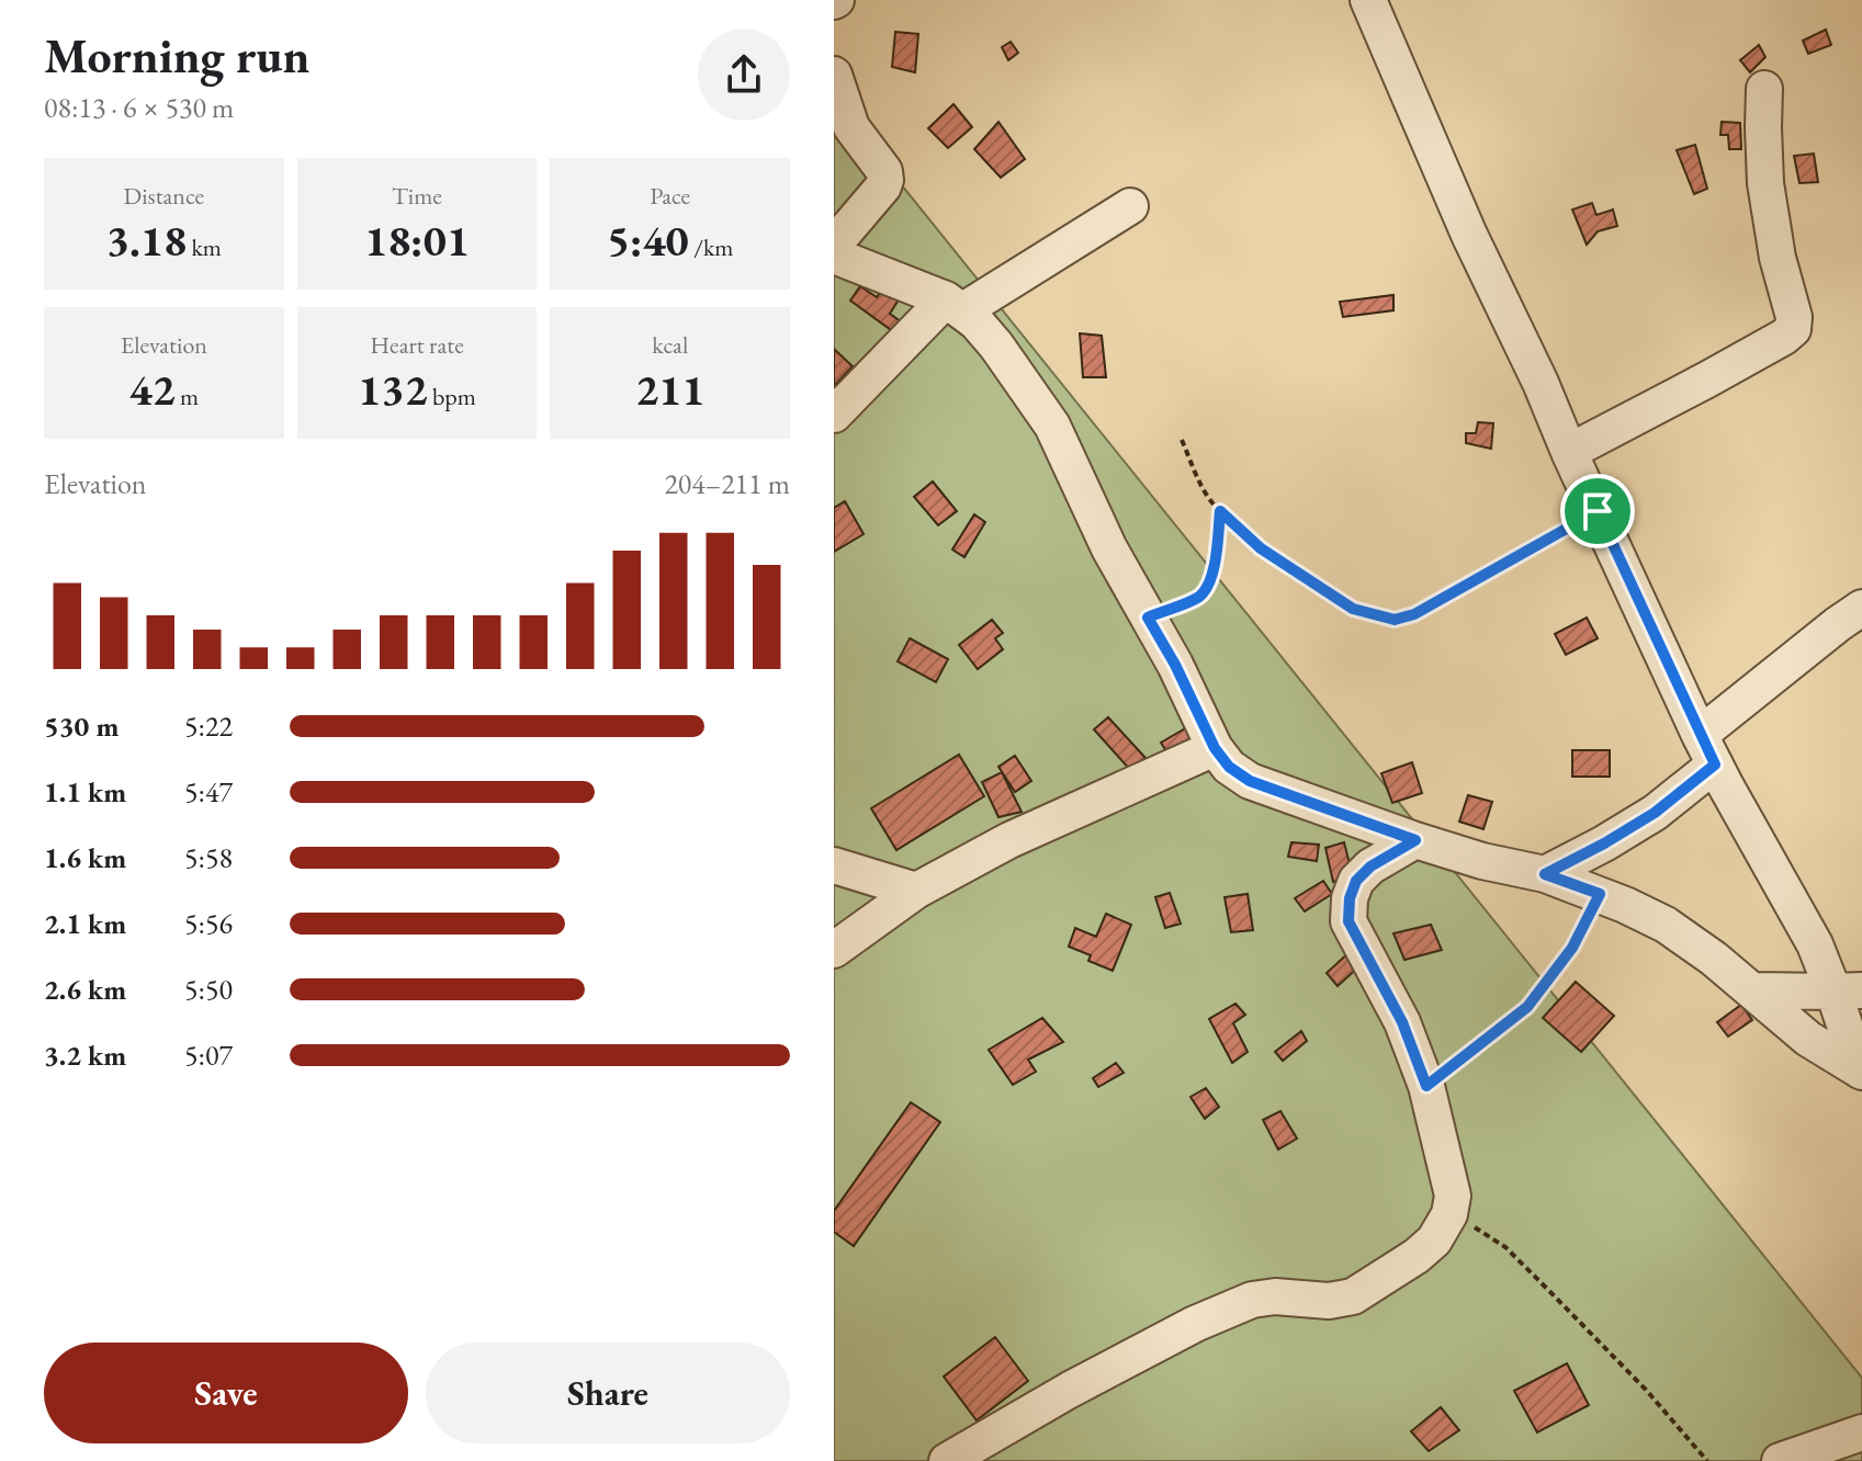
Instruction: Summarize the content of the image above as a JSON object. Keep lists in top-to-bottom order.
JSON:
{
  "page": {
    "heading": ["Morning run", "08:13 · 6 × 530 m"],
    "stats": [
      ["Distance", "3.18 km"],
      ["Time", "18:01"],
      ["Pace", "5:40 /km"],
      ["Elevation", "42 m"],
      ["Heart rate", "132 bpm"],
      ["kcal", "211"]
    ],
    "chart": ["Elevation", "204–211 m"],
    "list": [
      {
        "name": "530 m",
        "note": "5:22"
      },
      {
        "name": "1.1 km",
        "note": "5:47"
      },
      {
        "name": "1.6 km",
        "note": "5:58"
      },
      {
        "name": "2.1 km",
        "note": "5:56"
      },
      {
        "name": "2.6 km",
        "note": "5:50"
      },
      {
        "name": "3.2 km",
        "note": "5:07"
      }
    ],
    "buttons": ["Save", "Share"]
  }
}
